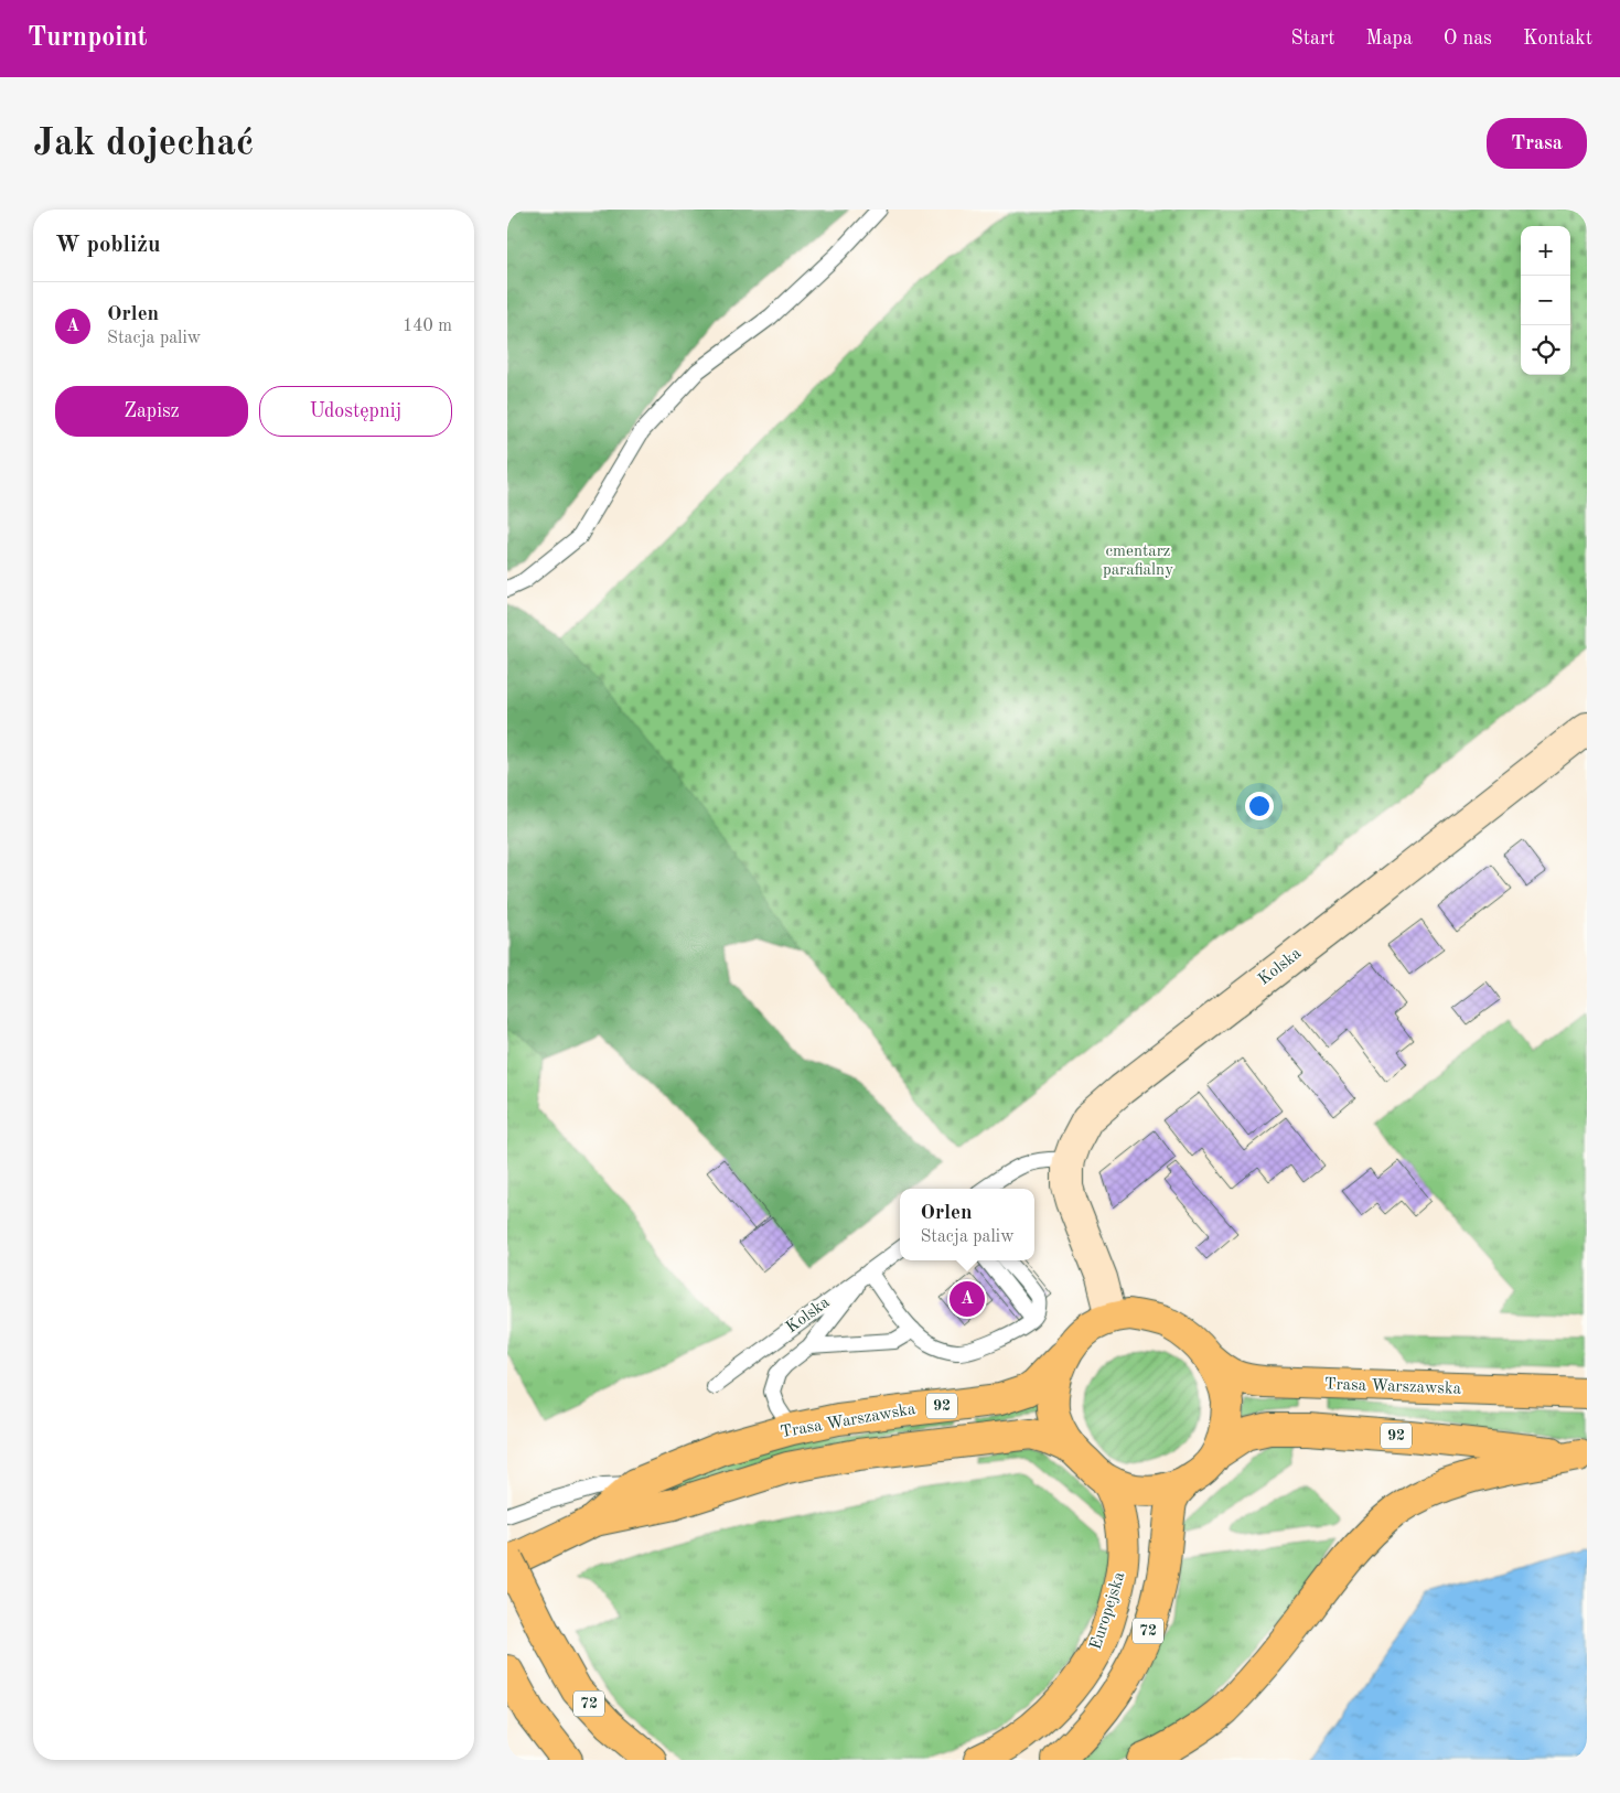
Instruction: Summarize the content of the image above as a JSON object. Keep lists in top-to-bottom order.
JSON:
{
  "streets": {
    "main road": [
      "Trasa Warszawska",
      "92",
      "Europejska",
      "72"
    ],
    "street": ["Kolska"]
  },
  "crossings": [
    ["Trasa Warszawska", "92"],
    ["Trasa Warszawska", "Europejska"],
    ["Trasa Warszawska", "72"],
    ["92", "Europejska"],
    ["92", "72"],
    ["Europejska", "72"]
  ],
  "parks": ["cmentarz parafialny"],
  "page": {
    "header": "Turnpoint",
    "nav": [
      "Start",
      "Mapa",
      "O nas",
      "Kontakt"
    ],
    "buttons": [
      "Trasa",
      ["Zapisz", "Udostępnij"]
    ],
    "title": "Jak dojechać",
    "heading": "W pobliżu",
    "map_buttons": ["+", "−"],
    "list": [
      {
        "mark": "A",
        "name": "Orlen",
        "note": "Stacja paliw",
        "value": "140 m"
      }
    ],
    "popup": ["Orlen", "Stacja paliw"],
    "pins": "A"
  }
}
